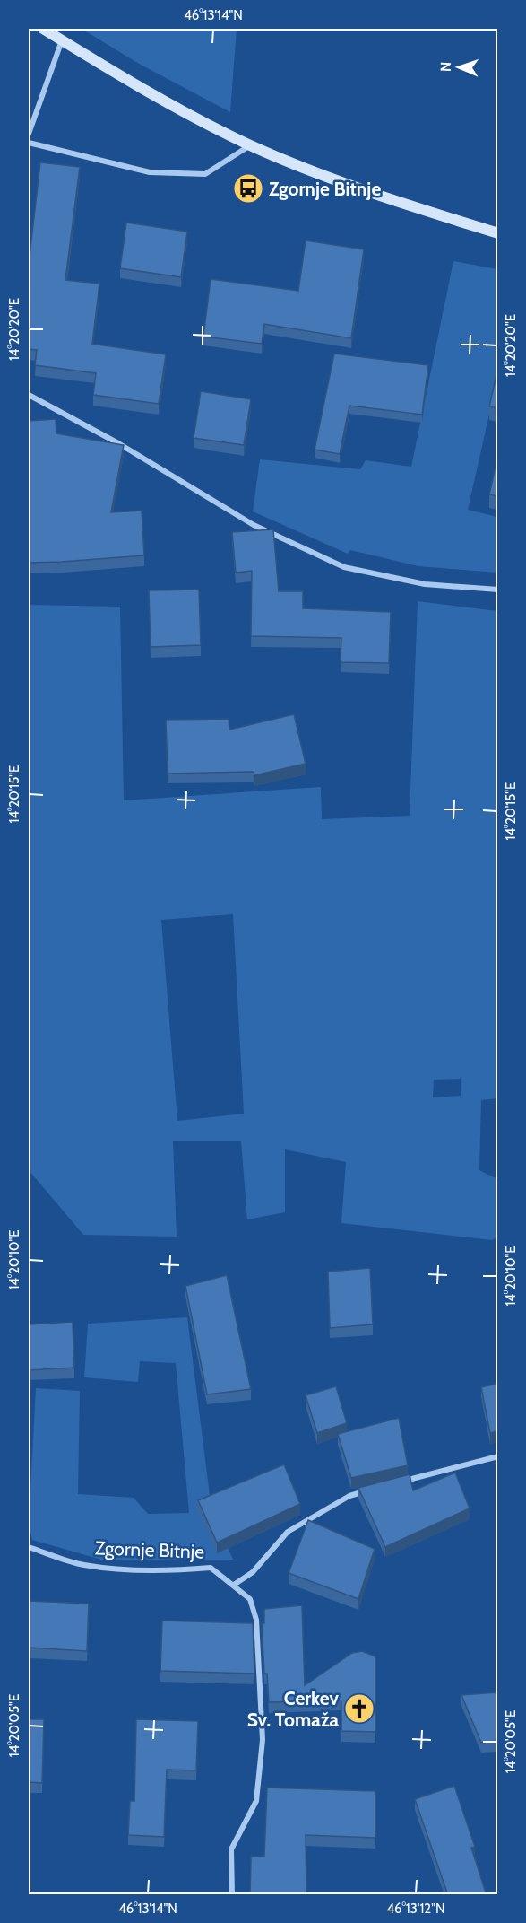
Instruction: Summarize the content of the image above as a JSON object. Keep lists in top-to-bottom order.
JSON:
{
  "streets": {
    "street": ["Zgornje Bitnje"]
  },
  "places": {
    "bus stop": ["Zgornje Bitnje"],
    "church": ["Cerkev Sv. Tomaža"]
  },
  "north": "left",
  "coordinates": [
    "46°13'14\"N",
    "14°20'20\"E",
    "14°20'15\"E",
    "14°20'10\"E",
    "14°20'05\"E",
    "46°13'12\"N"
  ]
}
